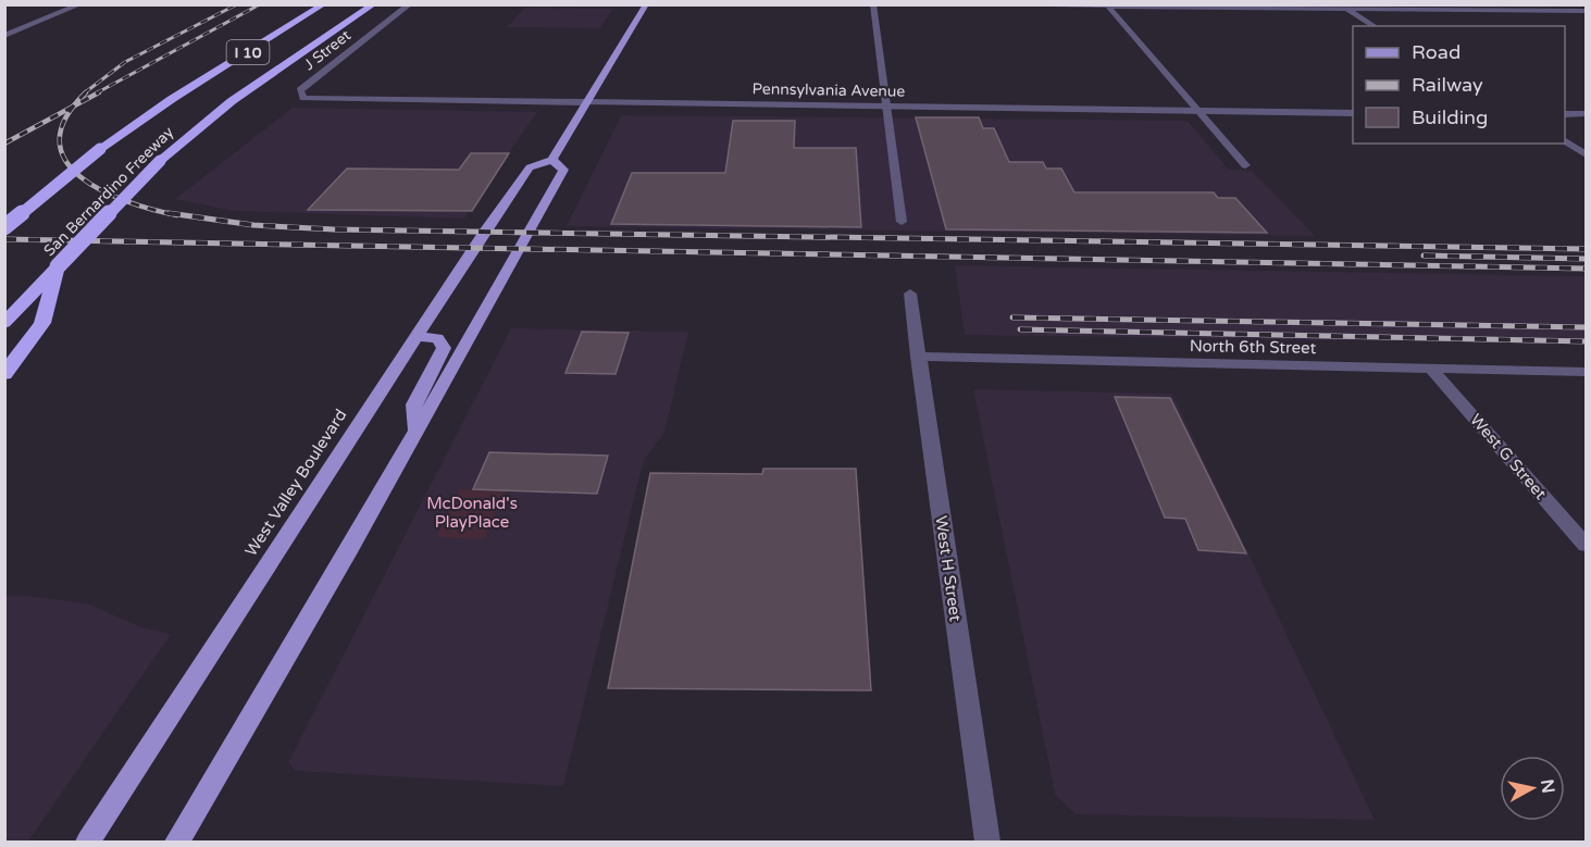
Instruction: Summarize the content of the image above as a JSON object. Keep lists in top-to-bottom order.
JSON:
{
  "streets": {
    "highway": ["I 10", "San Bernardino Freeway"],
    "main road": ["West Valley Boulevard"],
    "street": [
      "J Street",
      "Pennsylvania Avenue",
      "North 6th Street",
      "West G Street",
      "West H Street"
    ]
  },
  "crossings": [
    ["J Street", "Pennsylvania Avenue"],
    ["North 6th Street", "West G Street"],
    ["North 6th Street", "West H Street"]
  ],
  "parks": ["McDonald's PlayPlace"],
  "legend": ["Road", "Railway", "Building"],
  "north": "right"
}
